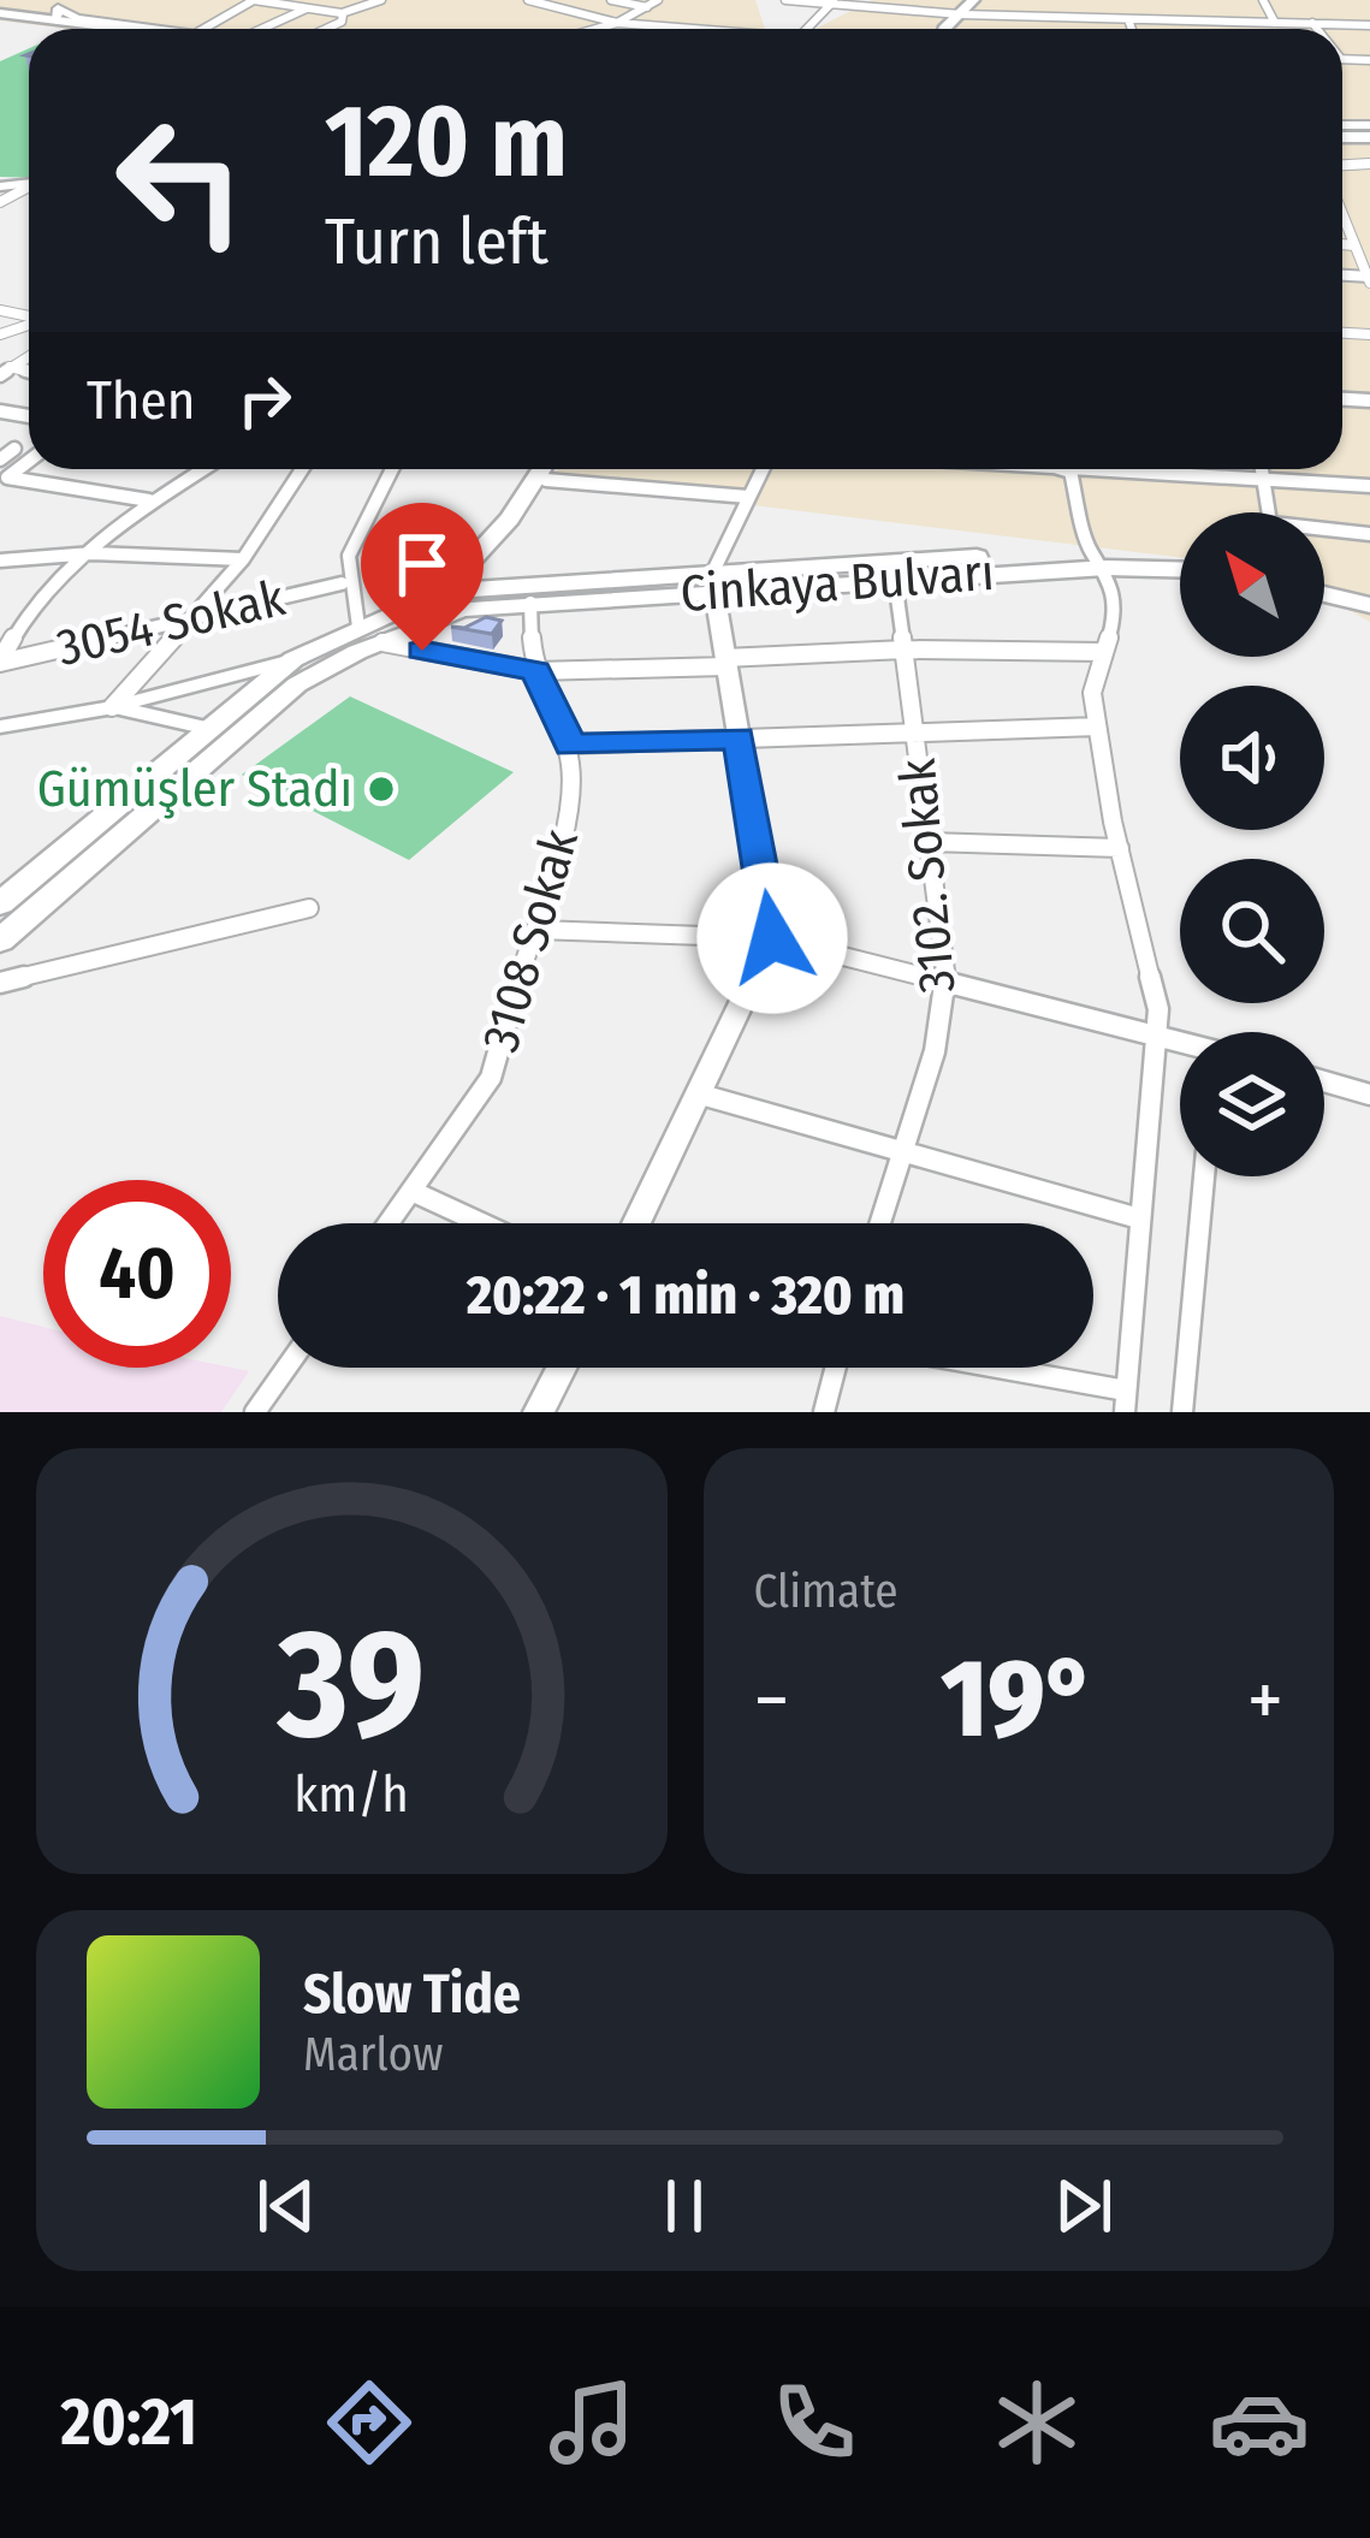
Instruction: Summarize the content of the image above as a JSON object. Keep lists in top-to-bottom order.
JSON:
{
  "streets": {
    "main road": ["Cinkaya Bulvarı"],
    "street": ["3054 Sokak", "3102. Sokak", "3108 Sokak"]
  },
  "crossings": [
    ["Cinkaya Bulvarı", "3102. Sokak"],
    ["Cinkaya Bulvarı", "3108 Sokak"]
  ],
  "places": ["Gümüşler Stadı"],
  "north": "top left",
  "page": {
    "turn": ["120 m", "Turn left"],
    "then": "Then",
    "limit": "40",
    "trip": "20:22 · 1 min · 320 m",
    "tile": "Climate",
    "heat": ["−", "19°", "+"],
    "song": ["Slow Tide", "Marlow"],
    "tabs": "20:21",
    "gauge": ["39", "km/h"]
  }
}
